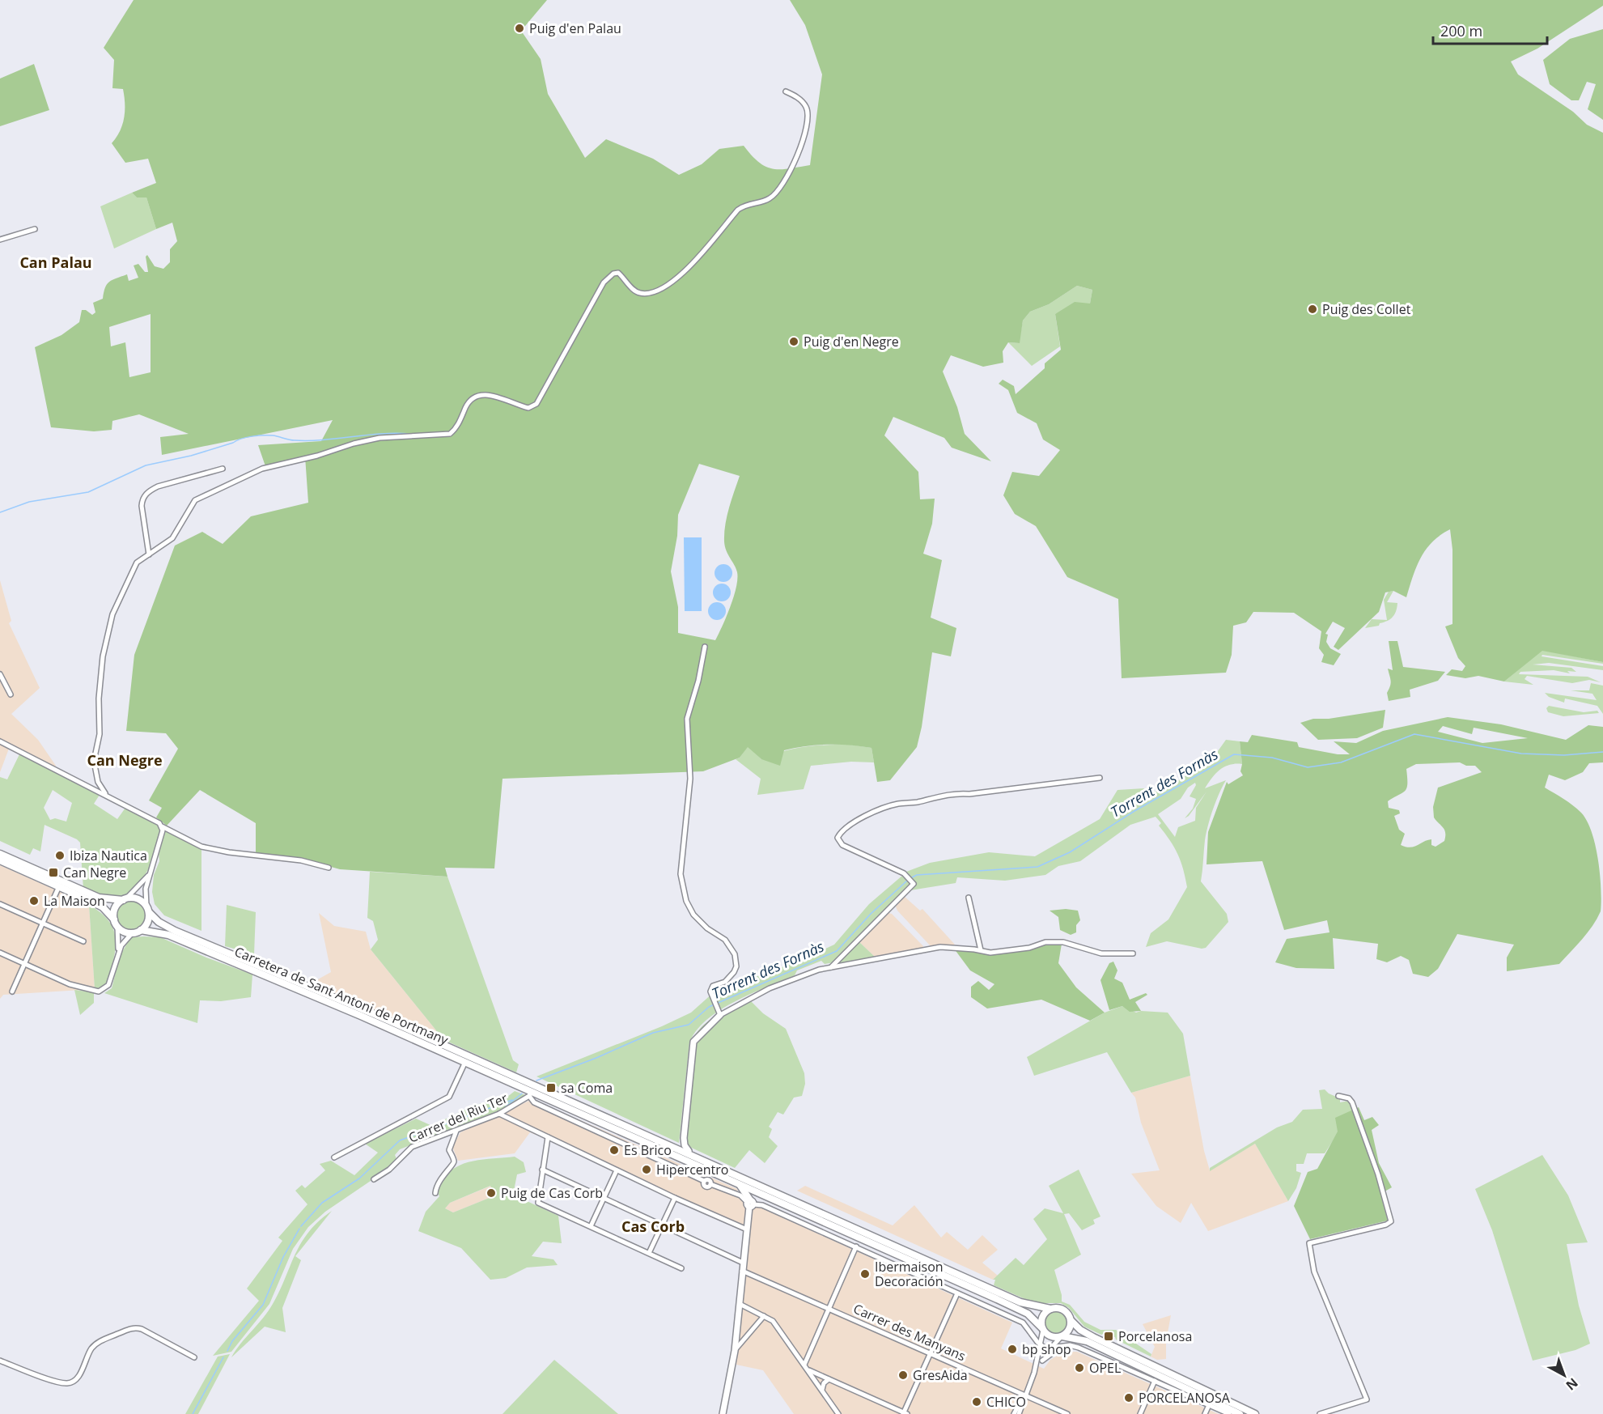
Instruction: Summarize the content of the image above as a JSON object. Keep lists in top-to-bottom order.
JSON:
{
  "streets": {
    "main road": ["Carretera de Sant Antoni de Portmany"],
    "street": ["Carrer del Riu Ter", "Carrer des Manyans"]
  },
  "crossings": [
    ["Carretera de Sant Antoni de Portmany", "Carrer del Riu Ter"]
  ],
  "districts": ["Can Palau", "Can Negre", "Cas Corb"],
  "water": ["Torrent des Fornàs"],
  "places": {
    "other": [
      "Puig d'en Palau",
      "Puig des Collet",
      "Puig d'en Negre",
      "Ibiza Nautica",
      "La Maison",
      "Es Brico",
      "Hipercentro",
      "Puig de Cas Corb",
      "Ibermaison Decoración",
      "bp shop",
      "OPEL",
      "GresAida",
      "PORCELANOSA",
      "CHICO"
    ],
    "transit": ["Can Negre", "sa Coma", "Porcelanosa"]
  },
  "scale_bar": "200 m",
  "north": "bottom right"
}
